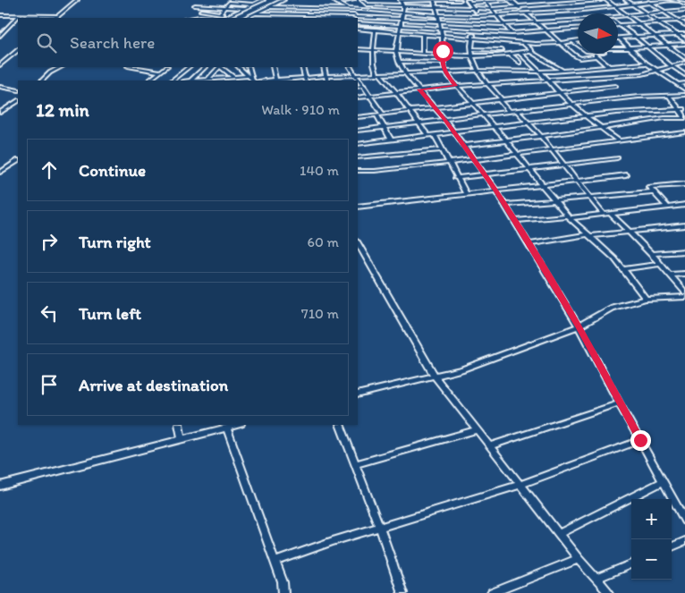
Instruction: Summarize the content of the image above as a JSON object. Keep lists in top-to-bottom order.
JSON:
{
  "north": "right",
  "page": {
    "search": "Search here",
    "heading": ["12 min", "Walk · 910 m"],
    "list": [
      ["Continue", "140 m"],
      ["Turn right", "60 m"],
      ["Turn left", "710 m"],
      "Arrive at destination"
    ],
    "map_buttons": ["+", "−"]
  }
}
